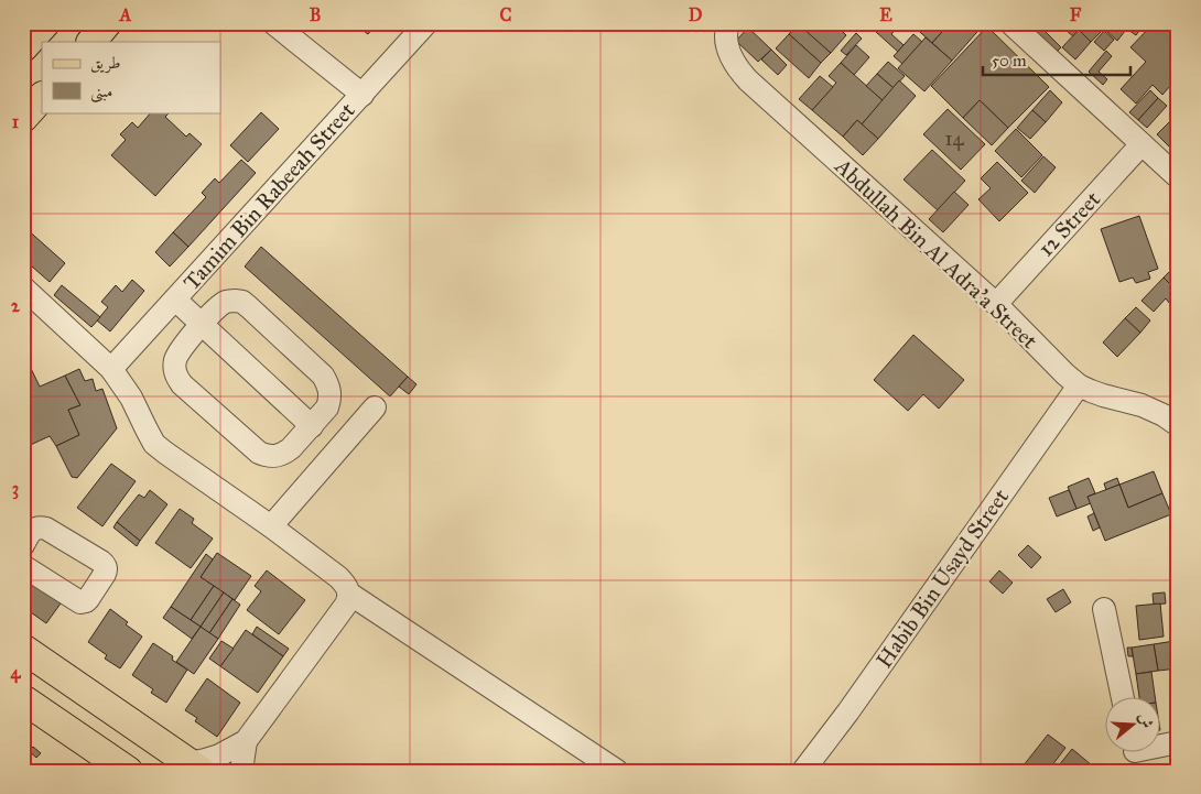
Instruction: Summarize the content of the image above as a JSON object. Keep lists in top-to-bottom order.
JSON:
{
  "streets": {
    "street": [
      "Tamim Bin Rabeeah Street",
      "12 Street",
      "Abdullah Bin Al Adra'a Street",
      "Habib Bin Usayd Street"
    ]
  },
  "crossings": [
    ["12 Street", "Abdullah Bin Al Adra'a Street"],
    ["Abdullah Bin Al Adra'a Street", "Habib Bin Usayd Street"]
  ],
  "house_numbers": ["14"],
  "legend": ["طريق", "مبنى"],
  "scale_bar": "50 m",
  "north": "right",
  "grid": {
    "columns": [
      "A",
      "B",
      "C",
      "D",
      "E",
      "F"
    ],
    "rows": [
      "1",
      "2",
      "3",
      "4"
    ]
  }
}
